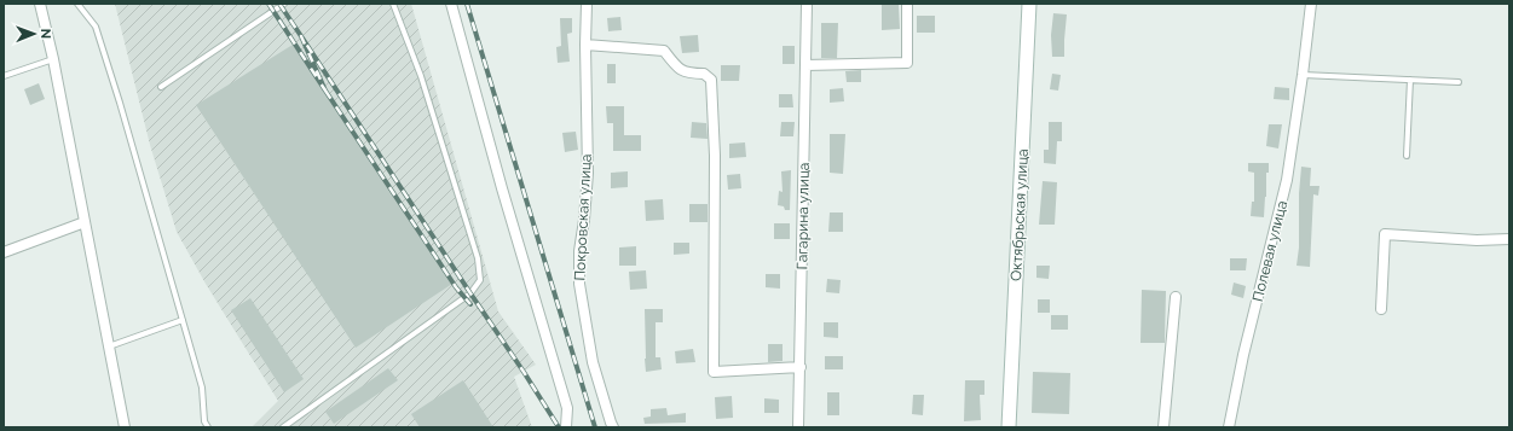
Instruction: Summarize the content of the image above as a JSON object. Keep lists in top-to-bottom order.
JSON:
{
  "streets": {
    "street": [
      "Октябрьская улица",
      "Гагарина улица",
      "Покровская улица",
      "Полевая улица"
    ]
  },
  "north": "right"
}
